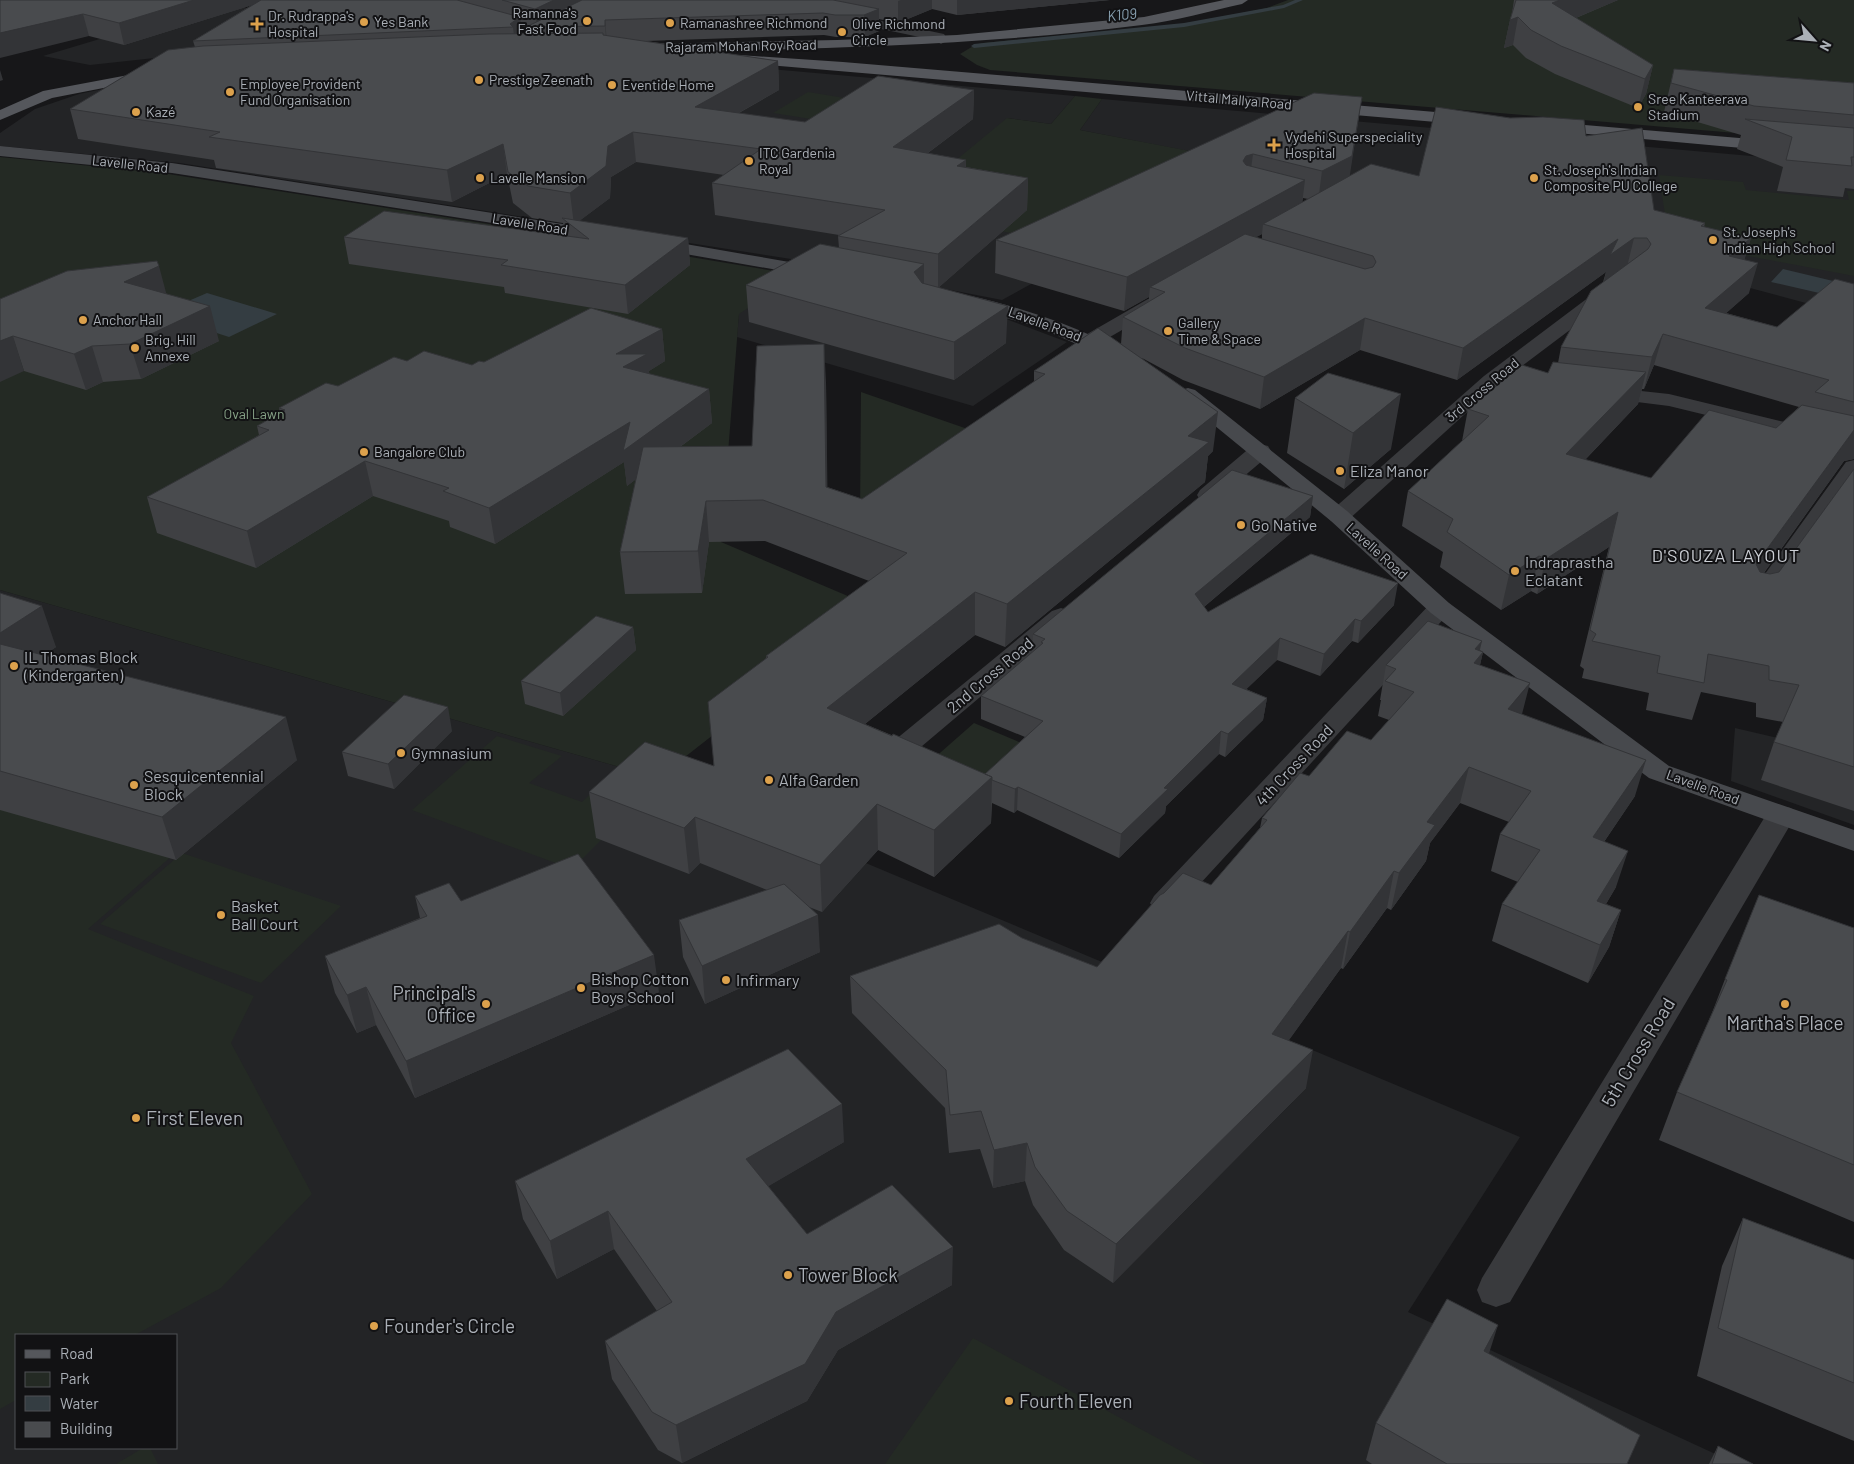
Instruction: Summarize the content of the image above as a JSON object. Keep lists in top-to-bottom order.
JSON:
{
  "streets": {
    "main road": ["Rajaram Mohan Roy Road", "Vittal Mallya Road"],
    "street": [
      "Lavelle Road",
      "3rd Cross Road",
      "2nd Cross Road",
      "4th Cross Road",
      "5th Cross Road"
    ]
  },
  "crossings": [
    ["Rajaram Mohan Roy Road", "Vittal Mallya Road"],
    ["Lavelle Road", "3rd Cross Road"],
    ["Lavelle Road", "4th Cross Road"],
    ["Lavelle Road", "5th Cross Road"]
  ],
  "districts": ["D'SOUZA LAYOUT"],
  "water": ["K109"],
  "parks": ["Oval Lawn"],
  "places": {
    "other": [
      "Ramanna's Fast Food",
      "Yes Bank",
      "Ramanashree Richmond",
      "Olive Richmond Circle",
      "Prestige Zeenath",
      "Eventide Home",
      "Employee Provident Fund Organisation",
      "Sree Kanteerava Stadium",
      "Kazé",
      "ITC Gardenia Royal",
      "Lavelle Mansion",
      "St. Joseph's Indian Composite PU College",
      "St. Joseph's Indian High School",
      "Anchor Hall",
      "Gallery Time & Space",
      "Brig. Hill Annexe",
      "Bangalore Club",
      "Eliza Manor",
      "Go Native",
      "Indraprastha Eclatant",
      "IL Thomas Block (Kindergarten)",
      "Gymnasium",
      "Alfa Garden",
      "Sesquicentennial Block",
      "Basket Ball Court",
      "Infirmary",
      "Bishop Cotton Boys School",
      "Principal's Office",
      "Martha's Place",
      "First Eleven",
      "Tower Block",
      "Founder's Circle",
      "Fourth Eleven"
    ],
    "health": ["Dr. Rudrappa's Hospital", "Vydehi Superspeciality Hospital"]
  },
  "legend": [
    "Road",
    "Park",
    "Water",
    "Building"
  ],
  "north": "bottom right"
}
